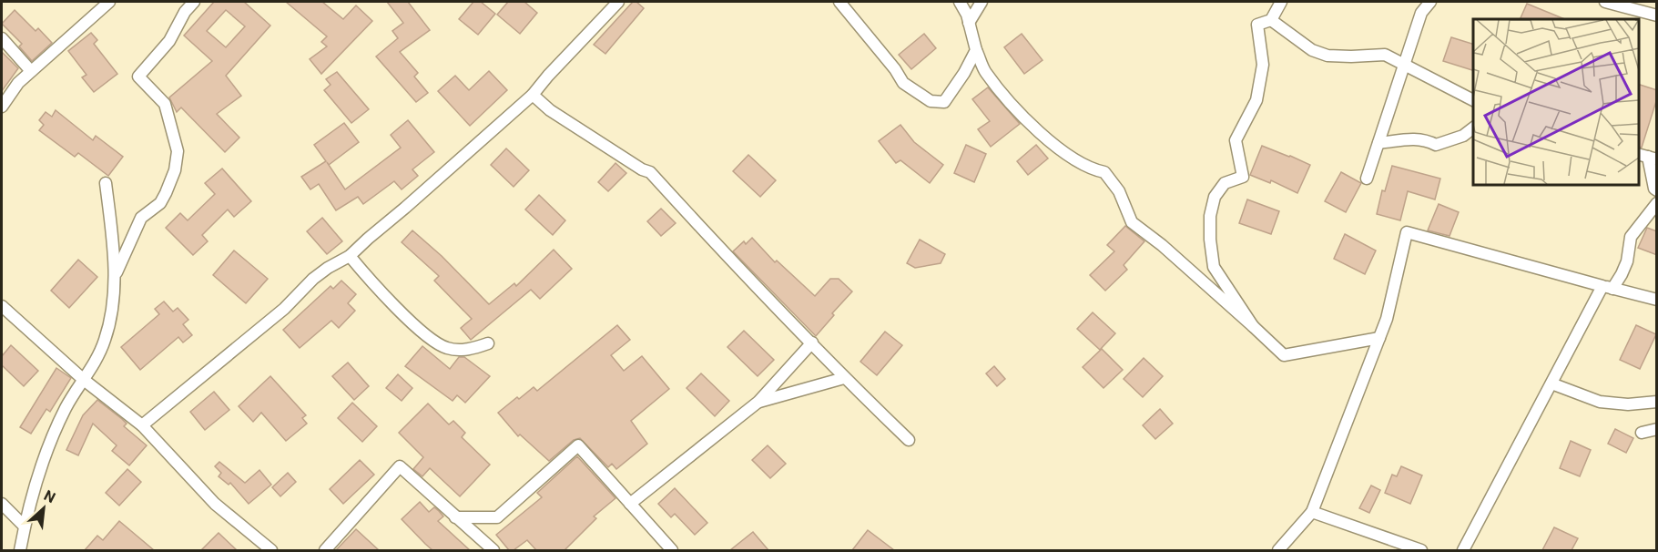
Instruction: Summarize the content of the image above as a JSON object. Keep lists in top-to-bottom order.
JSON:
{
  "north": "top right"
}
